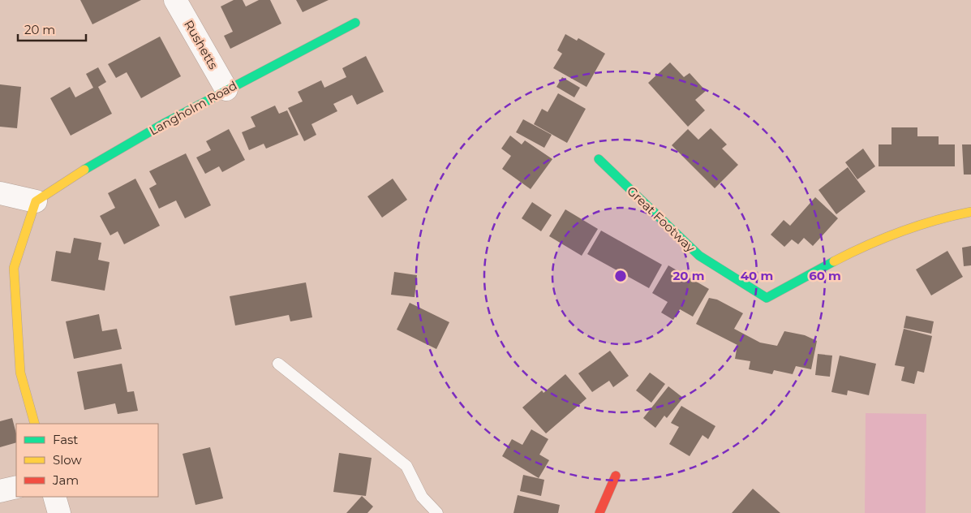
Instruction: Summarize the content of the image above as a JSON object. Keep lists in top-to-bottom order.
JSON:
{
  "streets": {
    "street": ["Rushetts", "Langholm Road", "Great Footway"]
  },
  "crossings": [
    ["Rushetts", "Langholm Road"]
  ],
  "legend": ["Fast", "Slow", "Jam"],
  "scale_bar": "20 m",
  "rings": ["20 m", "40 m", "60 m"]
}
